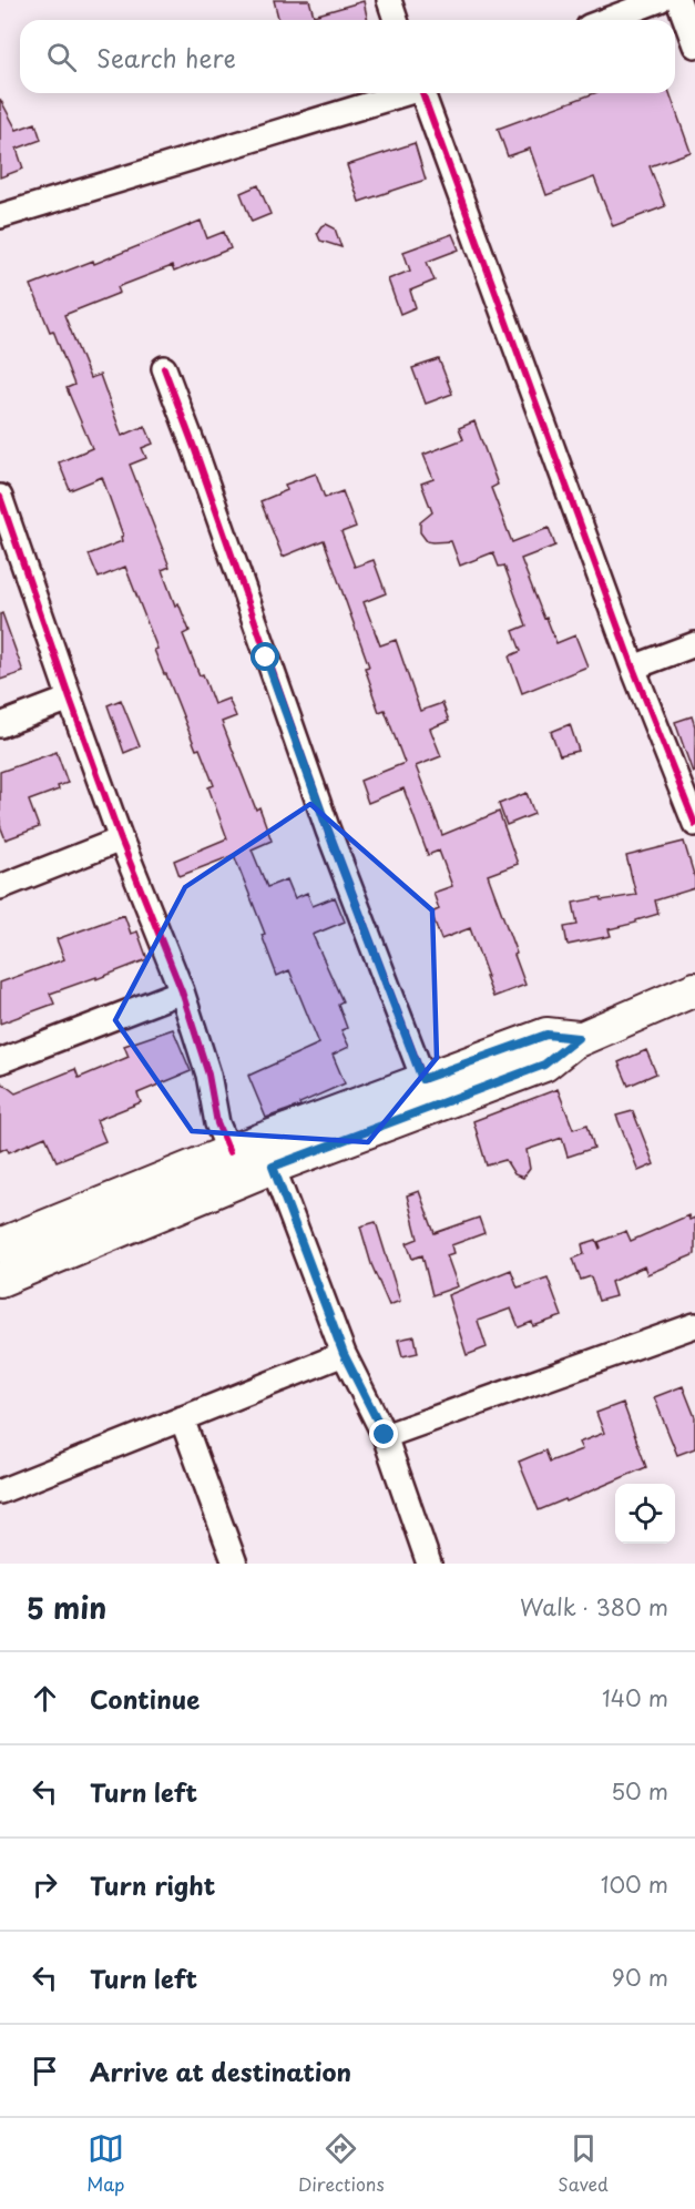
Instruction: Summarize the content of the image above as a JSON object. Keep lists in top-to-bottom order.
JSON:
{
  "page": {
    "search": "Search here",
    "heading": ["5 min", "Walk · 380 m"],
    "list": [
      ["Continue", "140 m"],
      ["Turn left", "50 m"],
      ["Turn right", "100 m"],
      ["Turn left", "90 m"],
      "Arrive at destination"
    ],
    "nav": ["Map", "Directions", "Saved"]
  }
}
